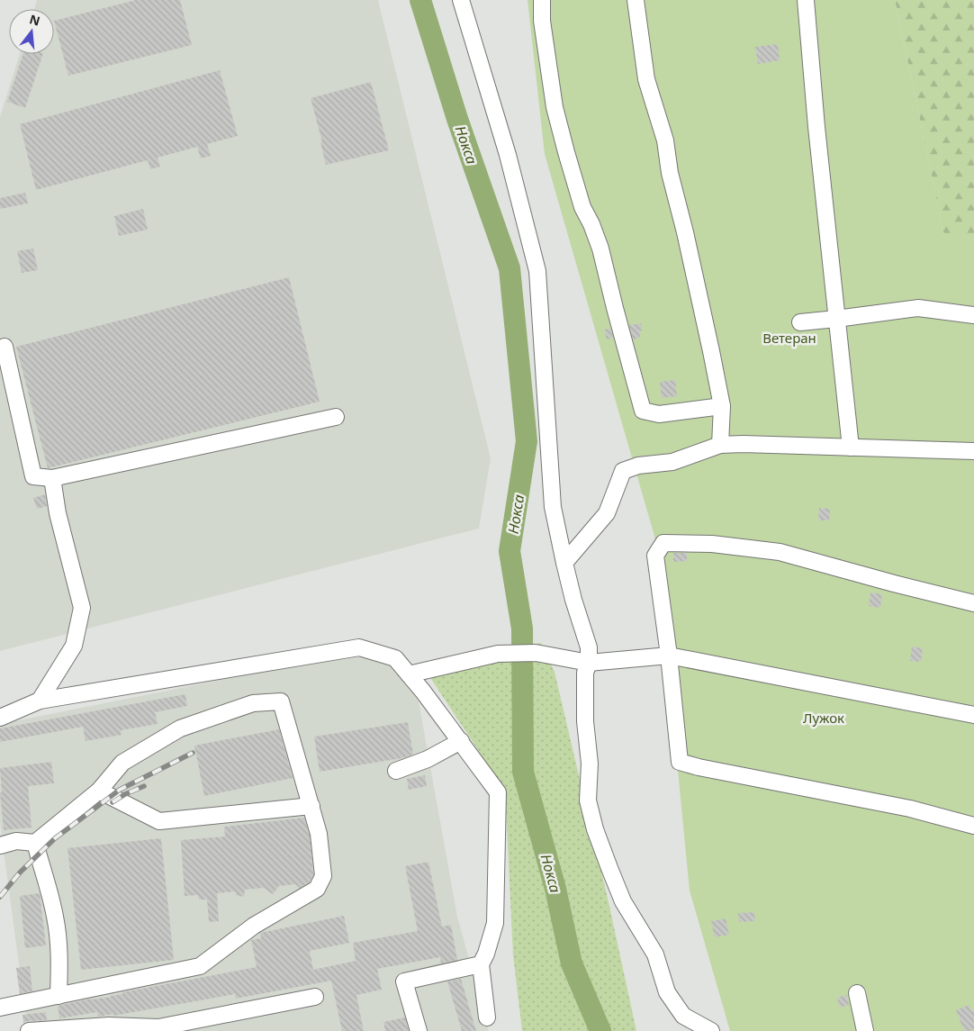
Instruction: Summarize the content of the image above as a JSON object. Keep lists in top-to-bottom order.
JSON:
{
  "water": ["Нокса"],
  "parks": ["Ветеран", "Лужок"],
  "north": "top"
}
